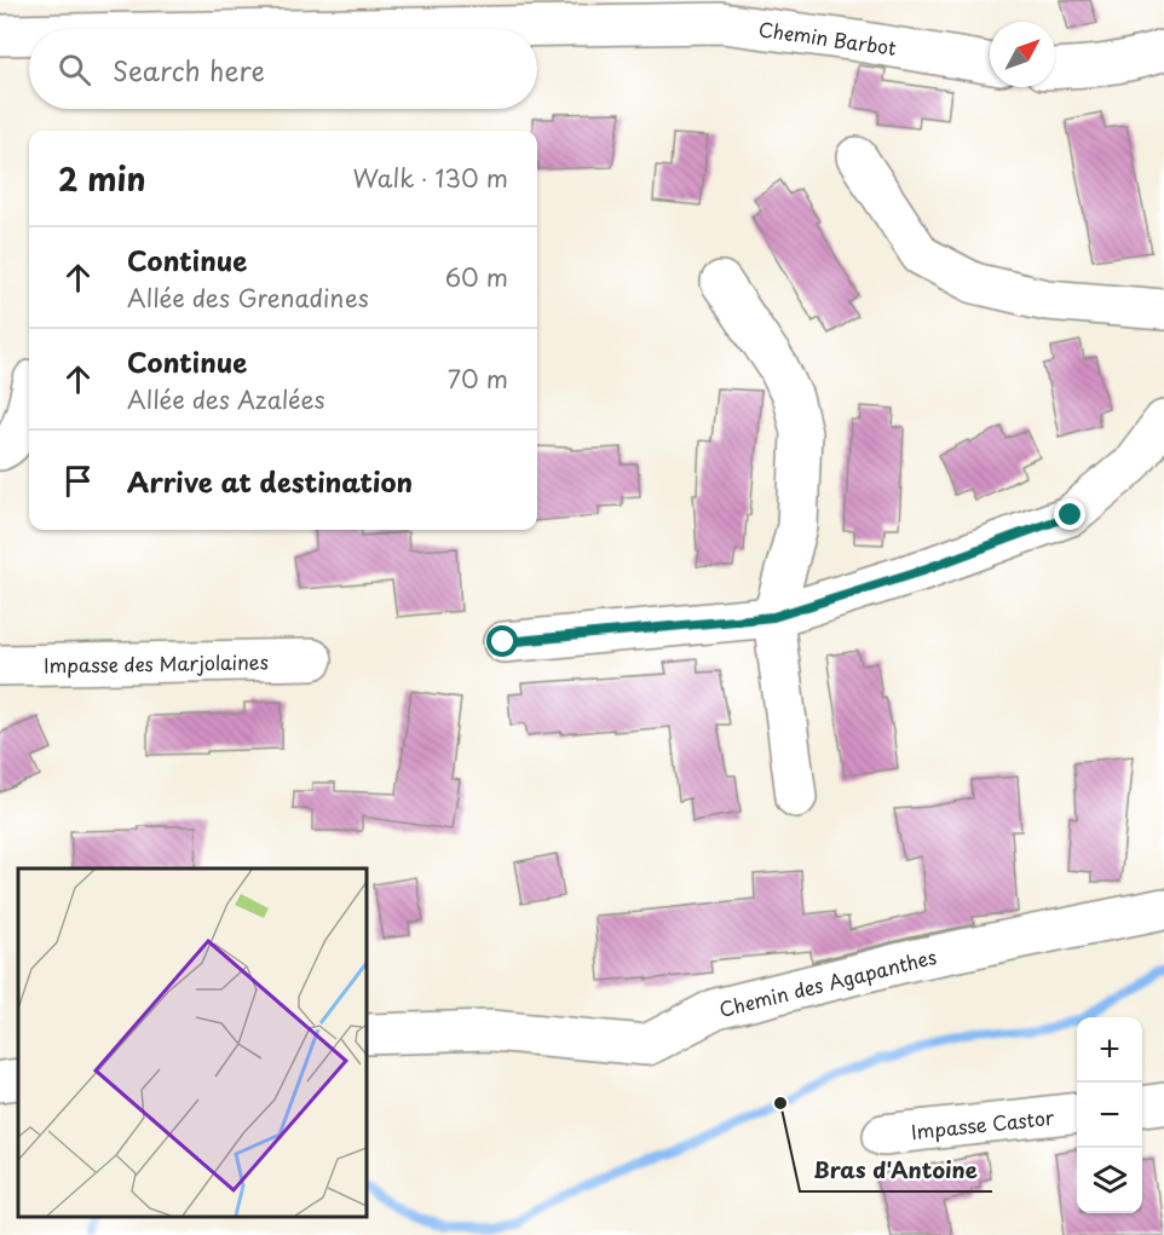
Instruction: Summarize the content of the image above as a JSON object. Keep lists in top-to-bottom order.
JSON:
{
  "streets": {
    "street": [
      "Chemin Barbot",
      "Impasse des Marjolaines",
      "Chemin des Agapanthes",
      "Impasse Castor"
    ]
  },
  "places": ["Bras d'Antoine"],
  "north": "top right",
  "page": {
    "search": "Search here",
    "heading": ["2 min", "Walk · 130 m"],
    "list": [
      ["Continue", "Allée des Grenadines", "60 m"],
      ["Continue", "Allée des Azalées", "70 m"],
      "Arrive at destination"
    ],
    "map_buttons": ["+", "−"]
  }
}
